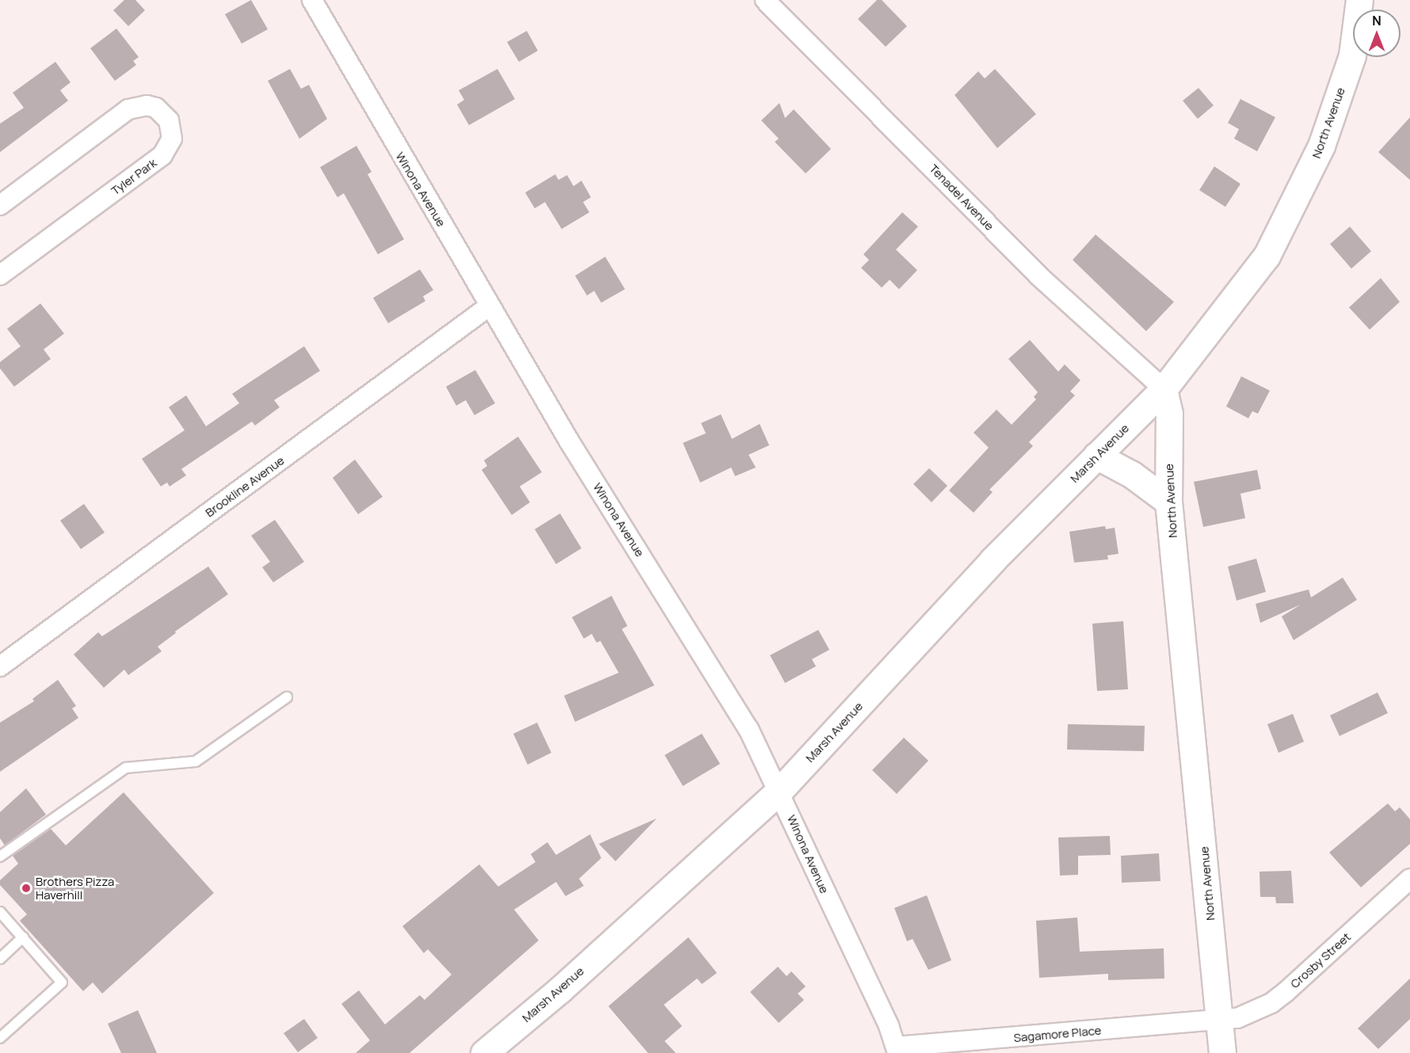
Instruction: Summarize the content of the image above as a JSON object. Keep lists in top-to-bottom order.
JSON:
{
  "streets": {
    "main road": ["North Avenue", "Marsh Avenue"],
    "street": [
      "Tyler Park",
      "Winona Avenue",
      "Tenadel Avenue",
      "Brookline Avenue",
      "Crosby Street",
      "Sagamore Place"
    ]
  },
  "crossings": [
    ["North Avenue", "Tenadel Avenue"],
    ["North Avenue", "Marsh Avenue"],
    ["North Avenue", "Crosby Street"],
    ["North Avenue", "Sagamore Place"],
    ["Winona Avenue", "Marsh Avenue"],
    ["Winona Avenue", "Brookline Avenue"],
    ["Winona Avenue", "Sagamore Place"],
    ["Tenadel Avenue", "Marsh Avenue"],
    ["Crosby Street", "Sagamore Place"]
  ],
  "places": ["Brothers Pizza Haverhill"],
  "north": "top"
}
